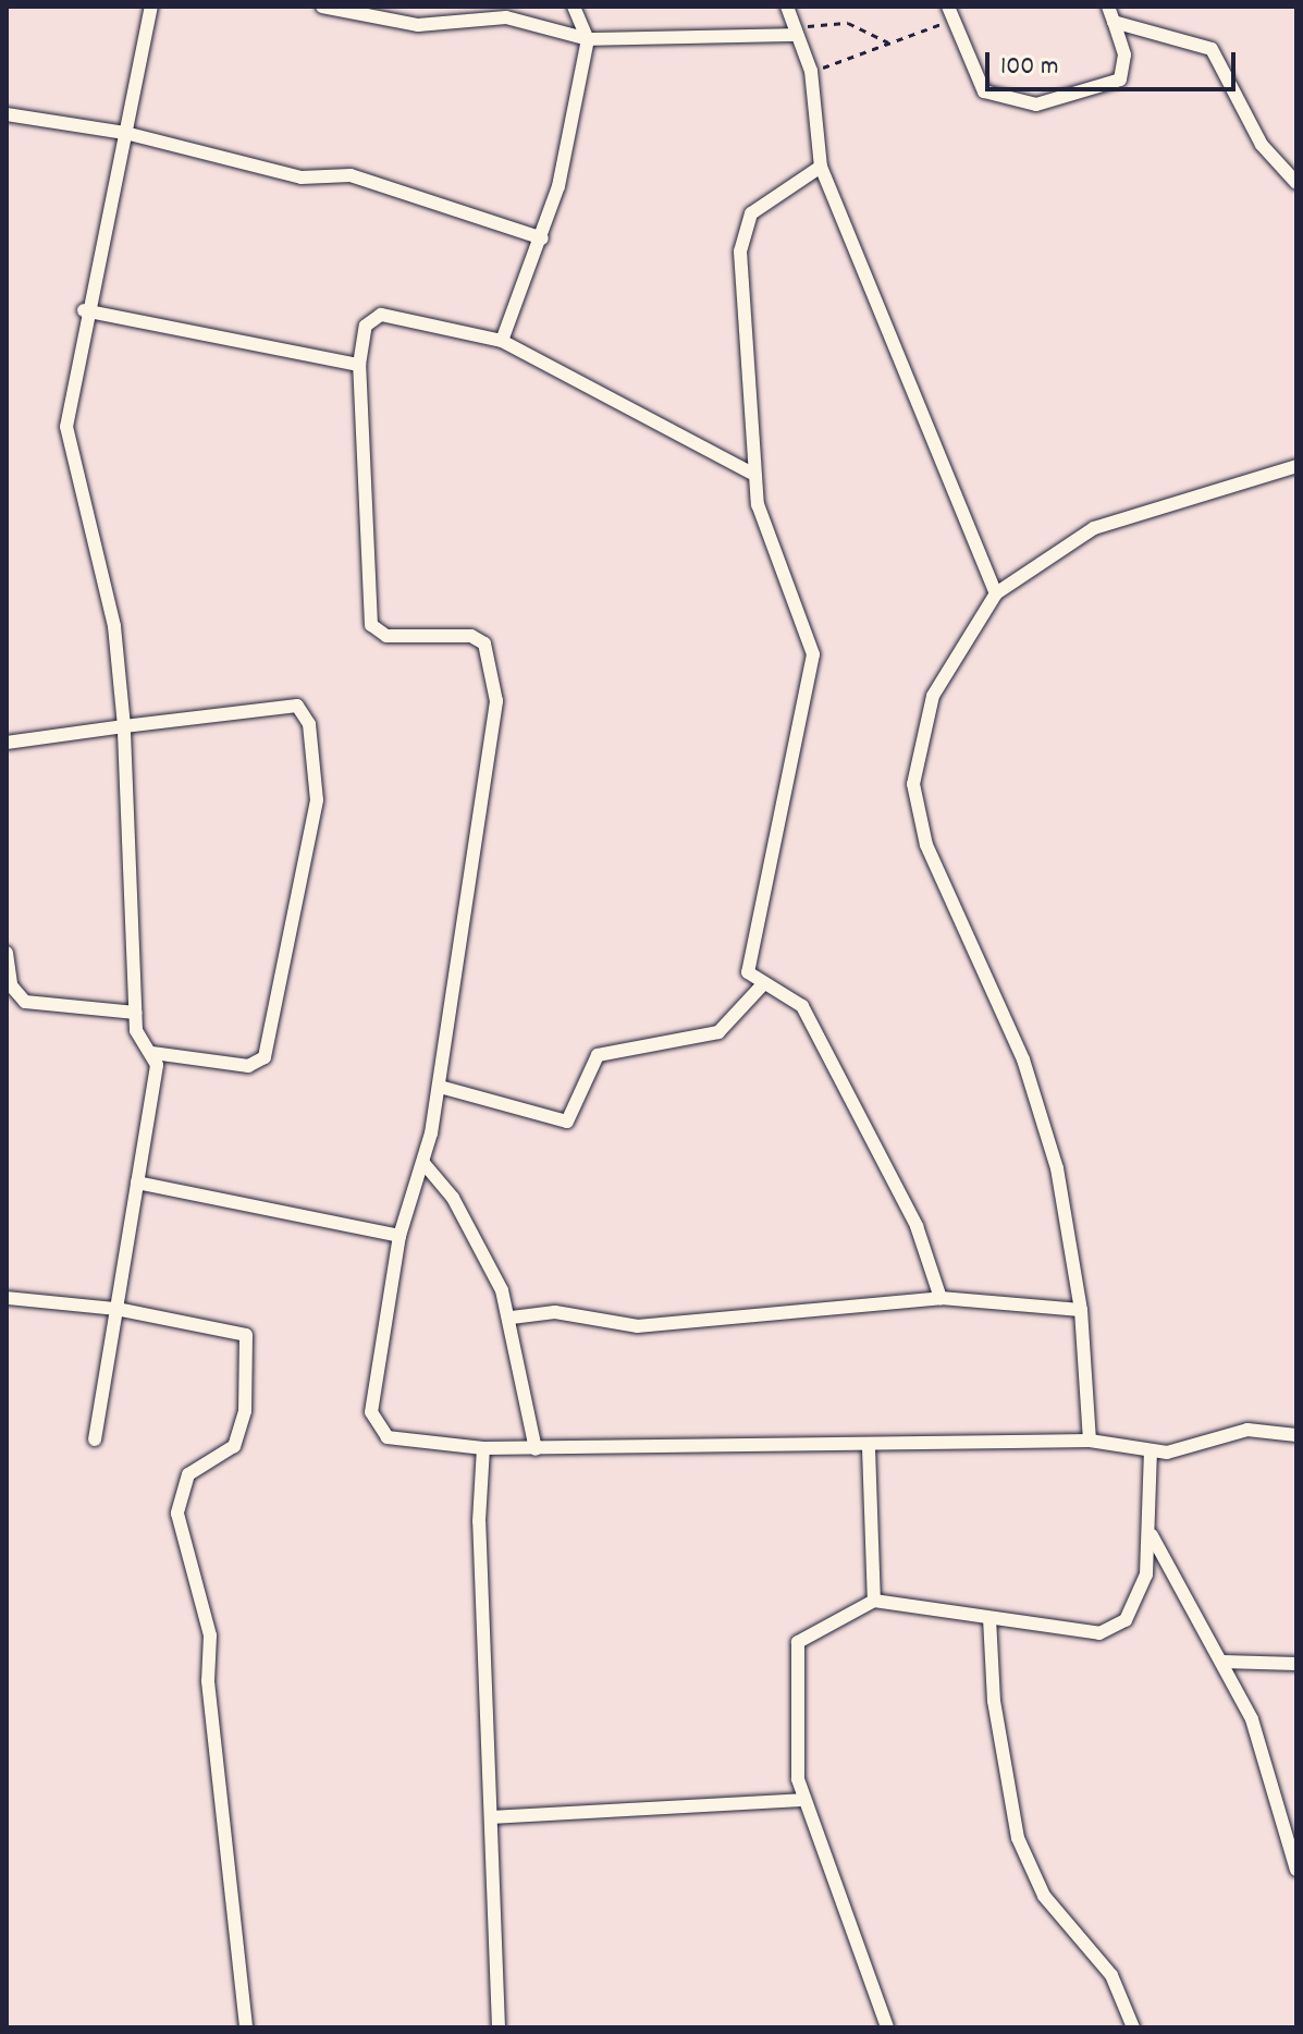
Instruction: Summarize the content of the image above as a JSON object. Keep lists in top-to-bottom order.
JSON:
{
  "scale_bar": "100 m"
}
